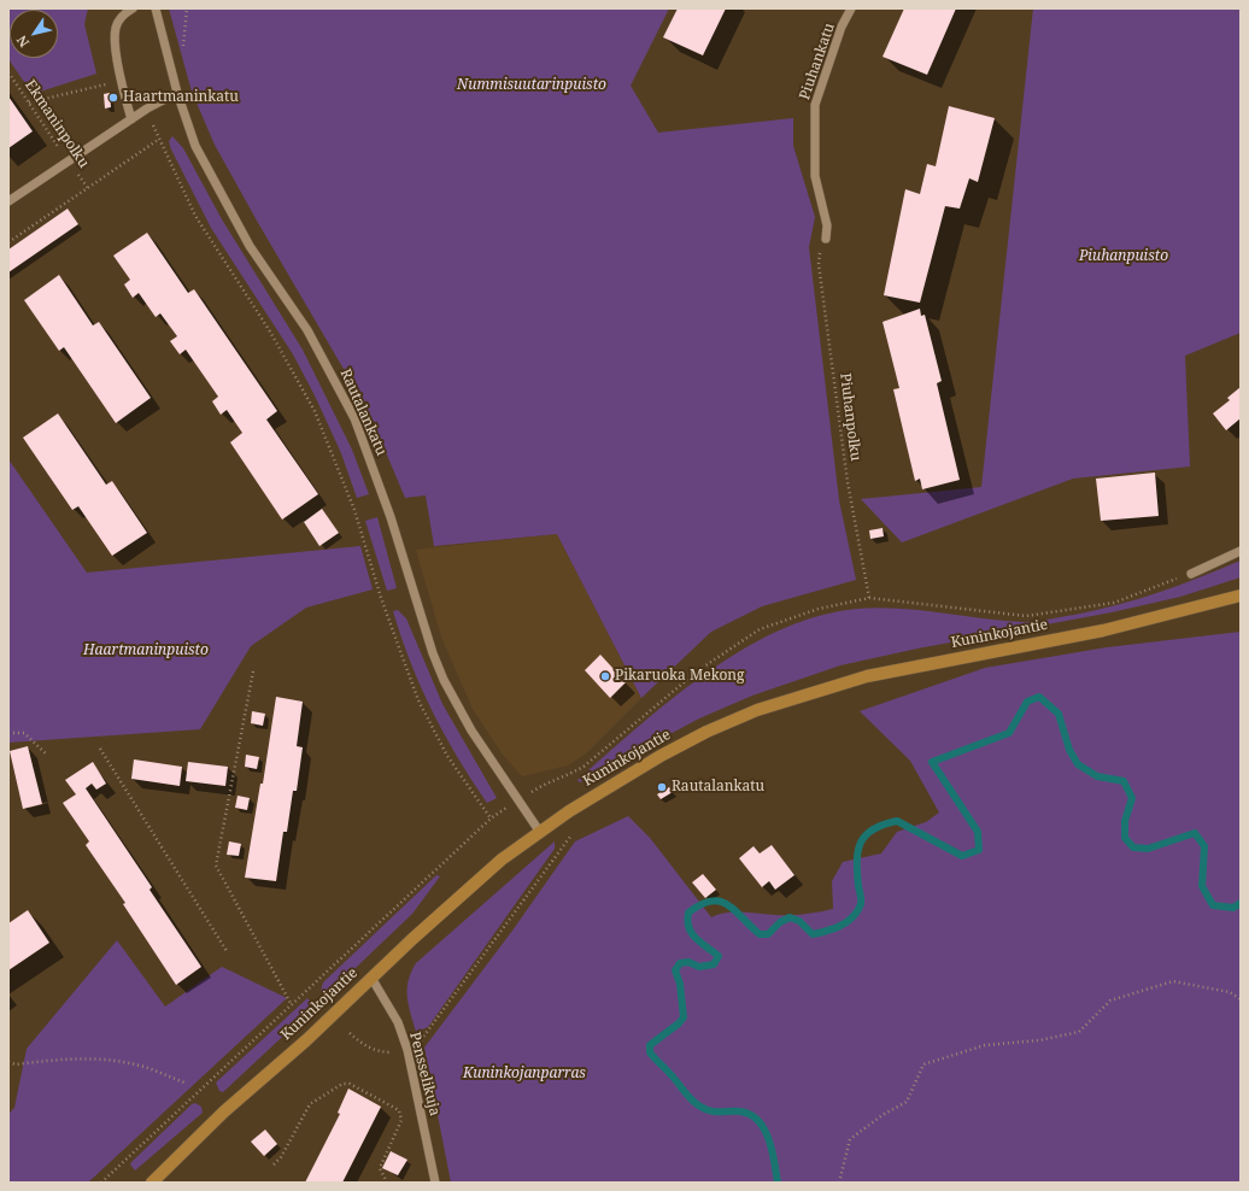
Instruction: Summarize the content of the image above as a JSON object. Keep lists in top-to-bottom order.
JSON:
{
  "streets": {
    "main road": ["Kuninkojantie"],
    "street": ["Piuhankatu", "Rautalankatu", "Pensselikuja"],
    "path": ["Ekmaninpolku", "Piuhanpolku"]
  },
  "crossings": [
    ["Piuhankatu", "Piuhanpolku"],
    ["Rautalankatu", "Kuninkojantie"],
    ["Kuninkojantie", "Pensselikuja"]
  ],
  "parks": [
    "Nummisuutarinpuisto",
    "Piuhanpuisto",
    "Haartmaninpuisto",
    "Kuninkojanparras"
  ],
  "places": ["Haartmaninkatu", "Pikaruoka Mekong", "Rautalankatu"],
  "north": "bottom left"
}
